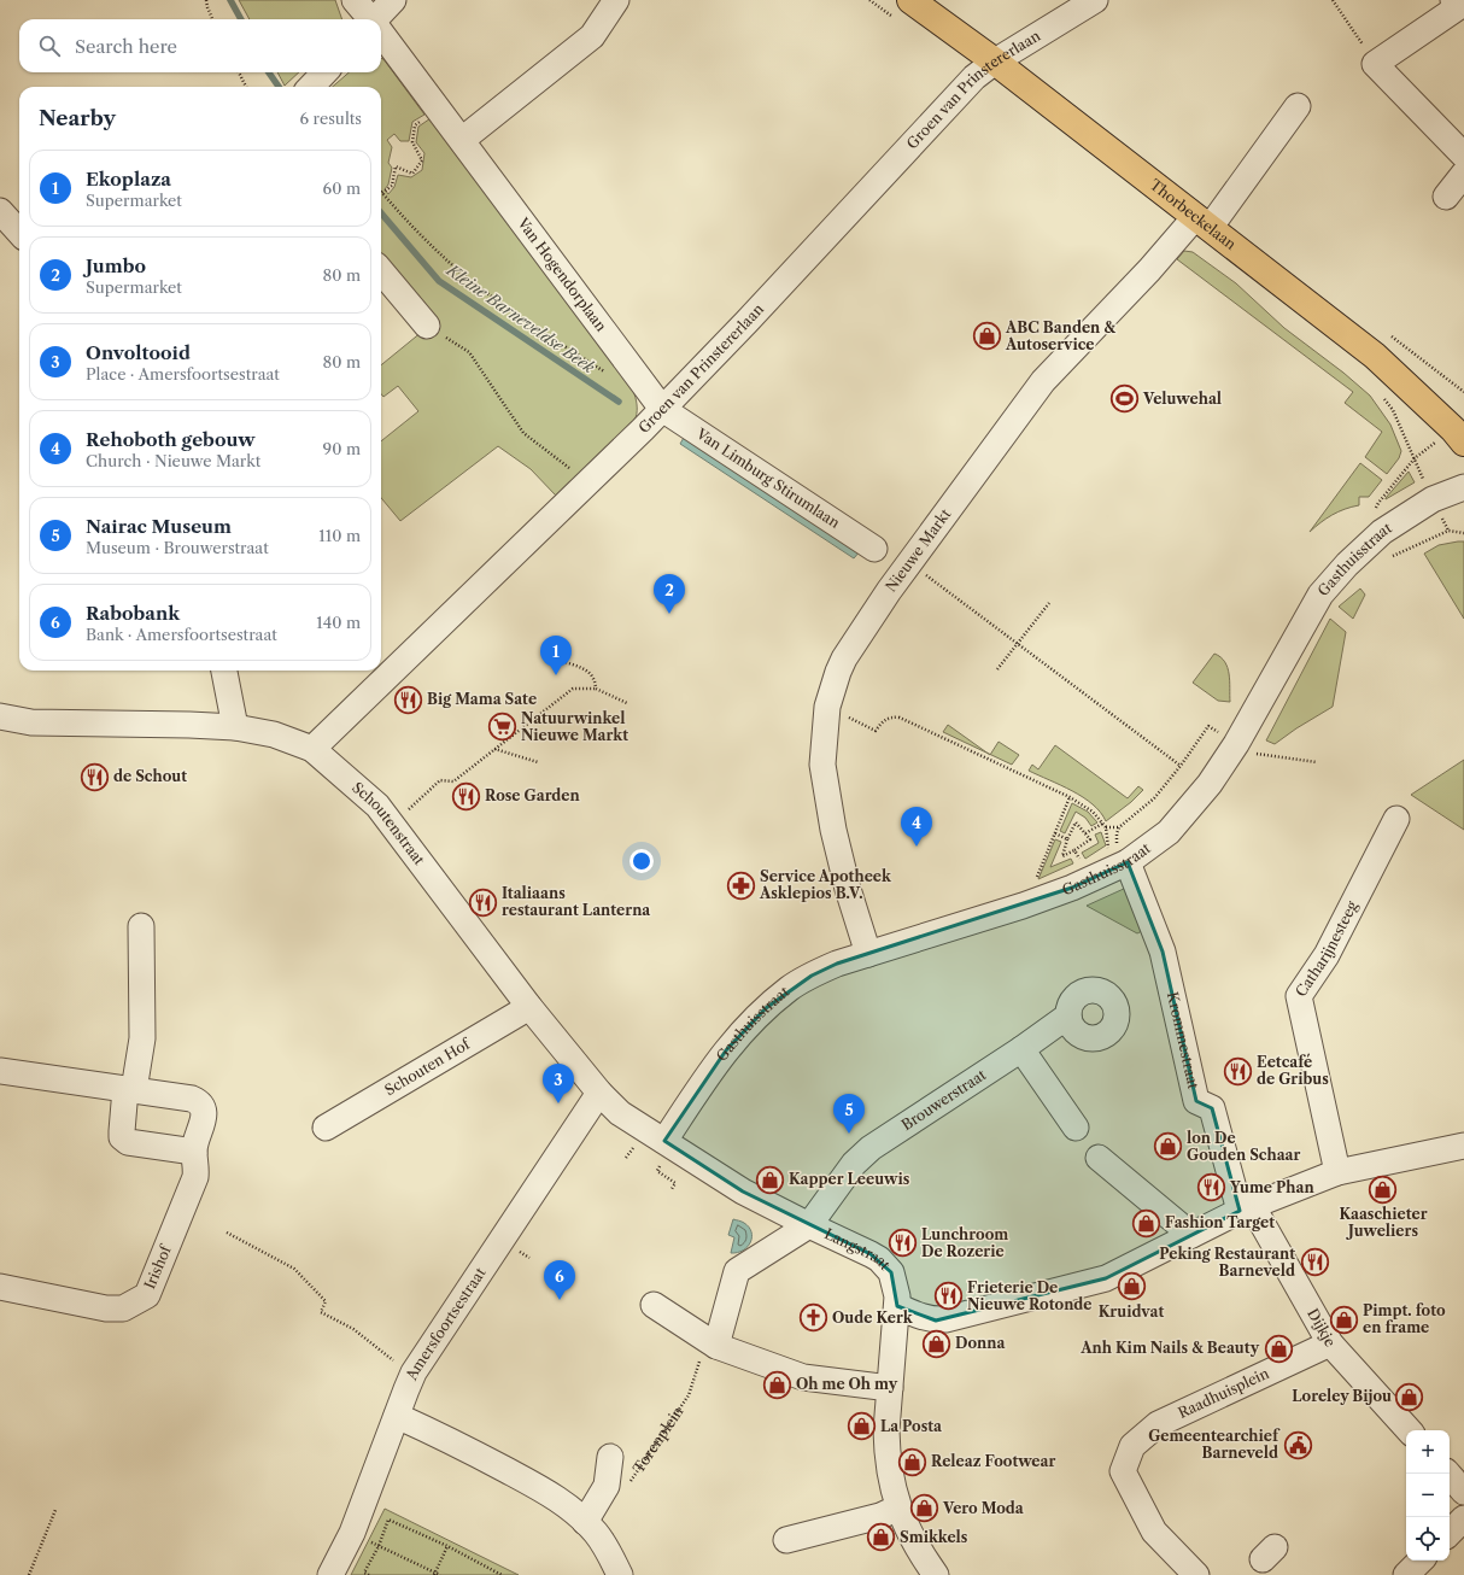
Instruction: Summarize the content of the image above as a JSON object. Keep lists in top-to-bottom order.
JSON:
{
  "streets": {
    "main road": ["Thorbeckelaan"],
    "street": [
      "Groen van Prinstererlaan",
      "Van Hogendorplaan",
      "Van Limburg Stirumlaan",
      "Nieuwe Markt",
      "Gasthuisstraat",
      "Schoutenstraat",
      "Catharijnesteeg",
      "Krommestraat",
      "Schouten Hof",
      "Brouwerstraat",
      "Langstraat",
      "Irishof",
      "Amersfoortsestraat",
      "Dijkje",
      "Raadhuisplein"
    ],
    "path": ["Torenplein"]
  },
  "crossings": [
    ["Groen van Prinstererlaan", "Thorbeckelaan"],
    ["Groen van Prinstererlaan", "Van Hogendorplaan"],
    ["Groen van Prinstererlaan", "Van Limburg Stirumlaan"],
    ["Groen van Prinstererlaan", "Schoutenstraat"],
    ["Thorbeckelaan", "Nieuwe Markt"],
    ["Van Hogendorplaan", "Van Limburg Stirumlaan"],
    ["Nieuwe Markt", "Gasthuisstraat"],
    ["Gasthuisstraat", "Schoutenstraat"],
    ["Gasthuisstraat", "Krommestraat"],
    ["Gasthuisstraat", "Langstraat"],
    ["Schoutenstraat", "Schouten Hof"],
    ["Schoutenstraat", "Langstraat"],
    ["Schoutenstraat", "Amersfoortsestraat"],
    ["Krommestraat", "Dijkje"],
    ["Brouwerstraat", "Langstraat"],
    ["Dijkje", "Raadhuisplein"]
  ],
  "water": ["Kleine Barneveldse Beek"],
  "places": {
    "shop": [
      "ABC Banden & Autoservice",
      "lon De Gouden Schaar",
      "Kapper Leeuwis",
      "Kaaschieter Juweliers",
      "Fashion Target",
      "Kruidvat",
      "Pimpt. foto en frame",
      "Donna",
      "Anh Kim Nails & Beauty",
      "Oh me Oh my",
      "Loreley Bijou",
      "La Posta",
      "Releaz Footwear",
      "Vero Moda",
      "Smikkels"
    ],
    "sports": ["Veluwehal"],
    "restaurant": [
      "Big Mama Sate",
      "de Schout",
      "Rose Garden",
      "Italiaans restaurant Lanterna",
      "Eetcafé de Gribus",
      "Yume Phan",
      "Lunchroom De Rozerie",
      "Peking Restaurant Barneveld",
      "Frieterie De Nieuwe Rotonde"
    ],
    "supermarket": ["Natuurwinkel Nieuwe Markt"],
    "pharmacy": ["Service Apotheek Asklepios B.V."],
    "church": ["Oude Kerk"],
    "public building": ["Gemeentearchief Barneveld"]
  },
  "page": {
    "search": "Search here",
    "heading": ["Nearby", "6 results"],
    "list": [
      {
        "mark": "1",
        "name": "Ekoplaza",
        "note": "Supermarket",
        "value": "60 m"
      },
      {
        "mark": "2",
        "name": "Jumbo",
        "note": "Supermarket",
        "value": "80 m"
      },
      {
        "mark": "3",
        "name": "Onvoltooid",
        "note": "Place · Amersfoortsestraat",
        "value": "80 m"
      },
      {
        "mark": "4",
        "name": "Rehoboth gebouw",
        "note": "Church · Nieuwe Markt",
        "value": "90 m"
      },
      {
        "mark": "5",
        "name": "Nairac Museum",
        "note": "Museum · Brouwerstraat",
        "value": "110 m"
      },
      {
        "mark": "6",
        "name": "Rabobank",
        "note": "Bank · Amersfoortsestraat",
        "value": "140 m"
      }
    ],
    "pins": [
      "2",
      "1",
      "4",
      "3",
      "5",
      "6"
    ],
    "map_buttons": ["+", "−"]
  }
}
